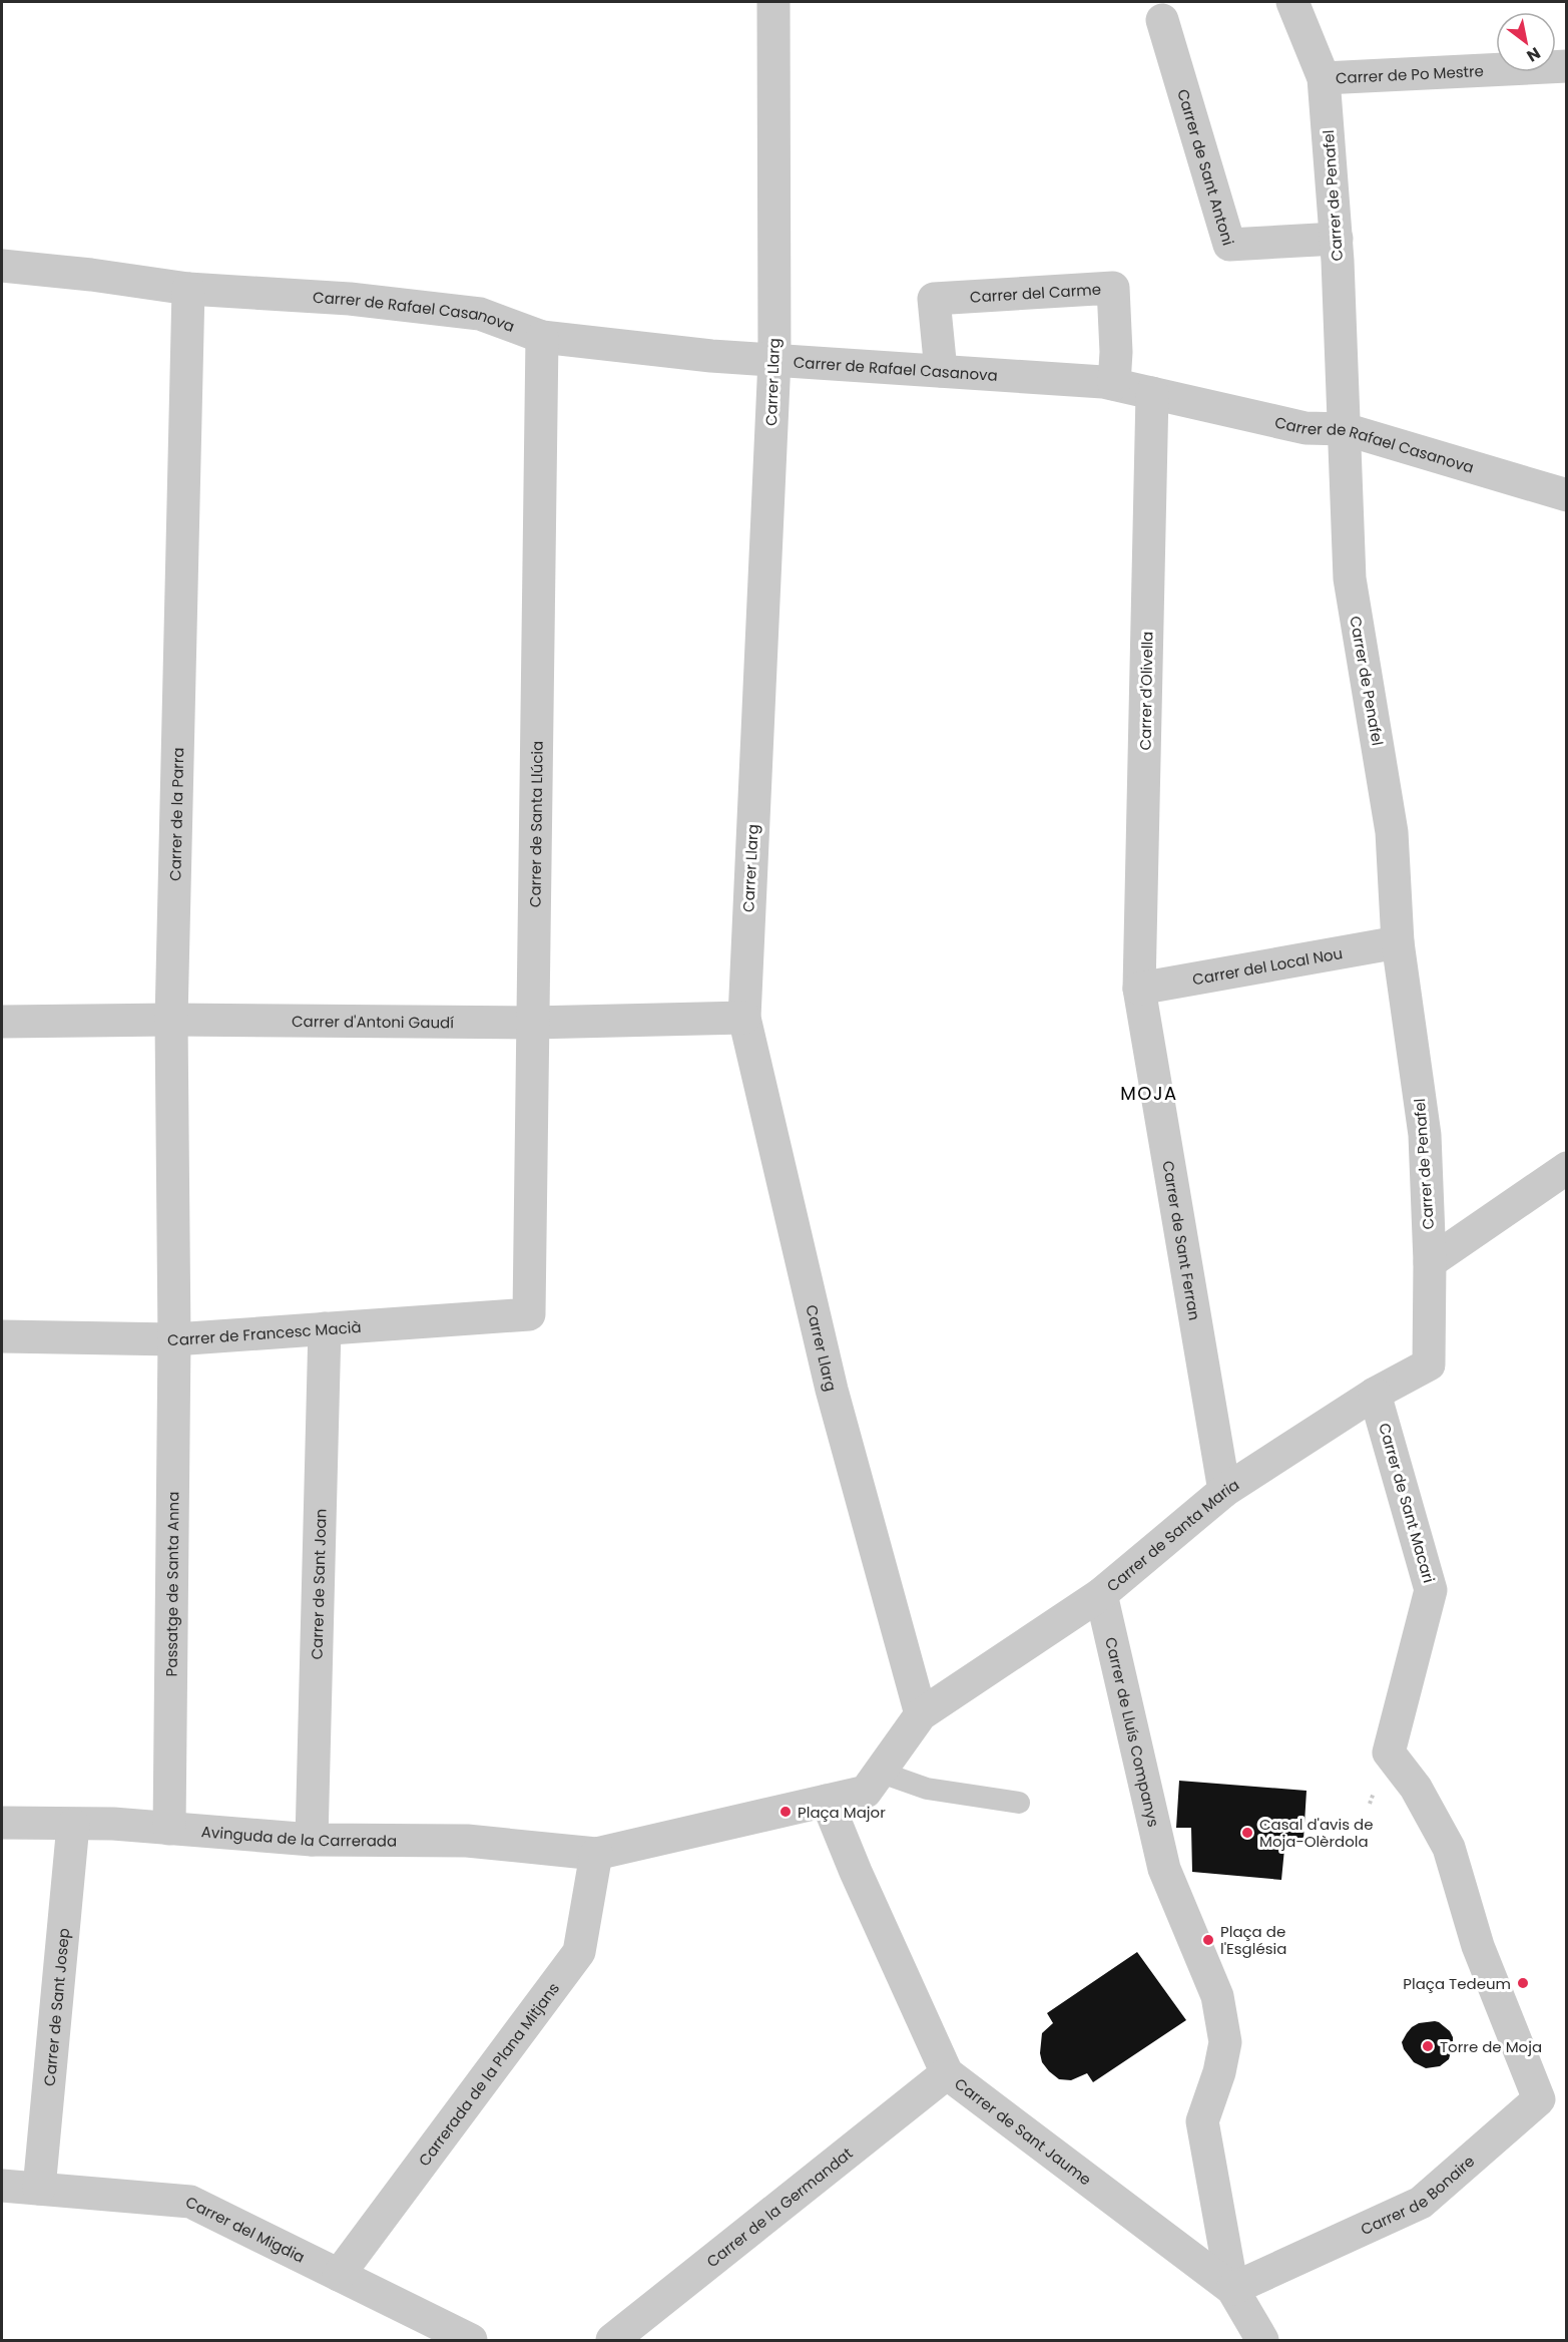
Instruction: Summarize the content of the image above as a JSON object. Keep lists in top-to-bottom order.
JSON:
{
  "streets": {
    "street": [
      "Carrer de Po Mestre",
      "Carrer de Sant Antoni",
      "Carrer de Penafel",
      "Carrer del Carme",
      "Carrer de Rafael Casanova",
      "Carrer Llarg",
      "Carrer d'Olivella",
      "Carrer de la Parra",
      "Carrer de Santa Llúcia",
      "Carrer del Local Nou",
      "Carrer d'Antoni Gaudí",
      "Carrer de Sant Ferran",
      "Carrer de Francesc Macià",
      "Carrer de Sant Macari",
      "Carrer de Santa Maria",
      "Passatge de Santa Anna",
      "Carrer de Sant Joan",
      "Carrer de Lluís Companys",
      "Avinguda de la Carrerada",
      "Carrer de Sant Josep",
      "Carrerada de la Plana Mitjans",
      "Carrer de Sant Jaume",
      "Carrer de Bonaire",
      "Carrer de la Germandat",
      "Carrer del Migdia"
    ]
  },
  "crossings": [
    ["Carrer de Po Mestre", "Carrer de Penafel"],
    ["Carrer de Sant Antoni", "Carrer de Penafel"],
    ["Carrer de Penafel", "Carrer de Rafael Casanova"],
    ["Carrer de Penafel", "Carrer del Local Nou"],
    ["Carrer de Penafel", "Carrer de Santa Maria"],
    ["Carrer del Carme", "Carrer de Rafael Casanova"],
    ["Carrer de Rafael Casanova", "Carrer Llarg"],
    ["Carrer de Rafael Casanova", "Carrer d'Olivella"],
    ["Carrer de Rafael Casanova", "Carrer de la Parra"],
    ["Carrer de Rafael Casanova", "Carrer de Santa Llúcia"],
    ["Carrer Llarg", "Carrer d'Antoni Gaudí"],
    ["Carrer Llarg", "Carrer de Santa Maria"],
    ["Carrer d'Olivella", "Carrer del Local Nou"],
    ["Carrer d'Olivella", "Carrer de Sant Ferran"],
    ["Carrer de la Parra", "Carrer d'Antoni Gaudí"],
    ["Carrer de la Parra", "Carrer de Francesc Macià"],
    ["Carrer de la Parra", "Passatge de Santa Anna"],
    ["Carrer de Santa Llúcia", "Carrer d'Antoni Gaudí"],
    ["Carrer de Santa Llúcia", "Carrer de Francesc Macià"],
    ["Carrer del Local Nou", "Carrer de Sant Ferran"],
    ["Carrer de Sant Ferran", "Carrer de Santa Maria"],
    ["Carrer de Francesc Macià", "Passatge de Santa Anna"],
    ["Carrer de Francesc Macià", "Carrer de Sant Joan"],
    ["Carrer de Sant Macari", "Carrer de Santa Maria"],
    ["Carrer de Sant Macari", "Carrer de Bonaire"],
    ["Carrer de Santa Maria", "Carrer de Lluís Companys"],
    ["Passatge de Santa Anna", "Avinguda de la Carrerada"],
    ["Carrer de Sant Joan", "Avinguda de la Carrerada"],
    ["Carrer de Lluís Companys", "Carrer de Sant Jaume"],
    ["Carrer de Lluís Companys", "Carrer de Bonaire"],
    ["Avinguda de la Carrerada", "Carrer de Sant Josep"],
    ["Avinguda de la Carrerada", "Carrerada de la Plana Mitjans"],
    ["Carrer de Sant Josep", "Carrer del Migdia"],
    ["Carrerada de la Plana Mitjans", "Carrer del Migdia"],
    ["Carrer de Sant Jaume", "Carrer de Bonaire"],
    ["Carrer de Sant Jaume", "Carrer de la Germandat"]
  ],
  "districts": ["MOJA"],
  "places": [
    "Plaça Major",
    "Casal d'avis de Moja-Olèrdola",
    "Plaça de l'Església",
    "Plaça Tedeum",
    "Torre de Moja"
  ],
  "north": "bottom right"
}
